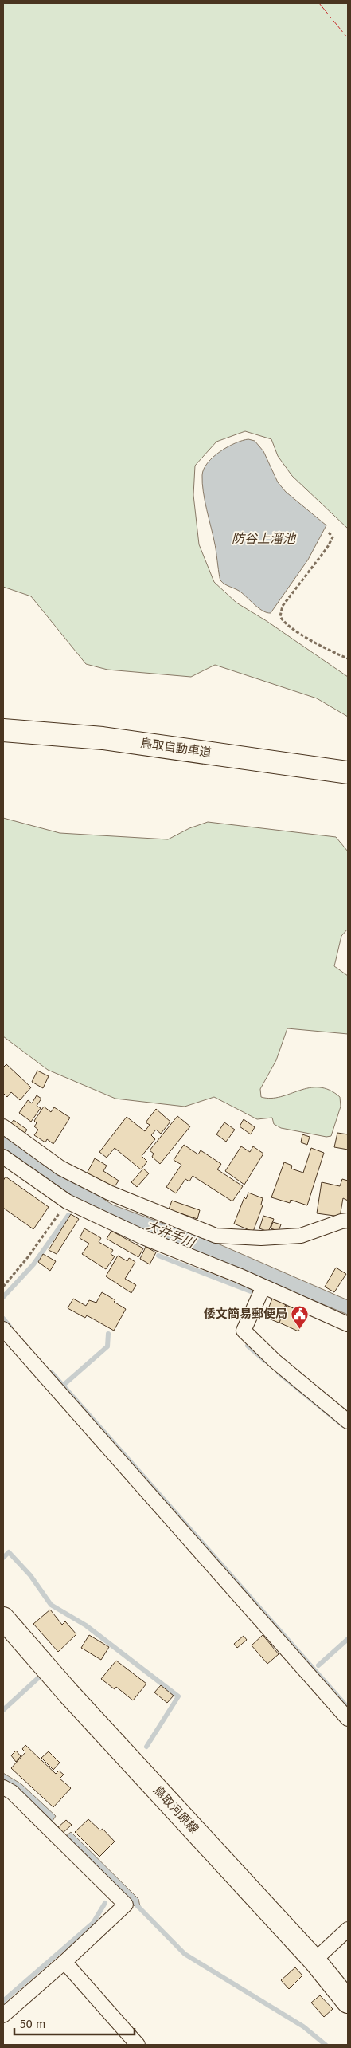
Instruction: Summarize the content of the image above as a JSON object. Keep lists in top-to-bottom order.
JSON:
{
  "streets": {
    "main road": ["鳥取自動車道", "鳥取河原線"]
  },
  "water": ["防谷上溜池", "大井手川"],
  "places": {
    "public building": ["倭文簡易郵便局"]
  },
  "scale_bar": "50 m"
}
